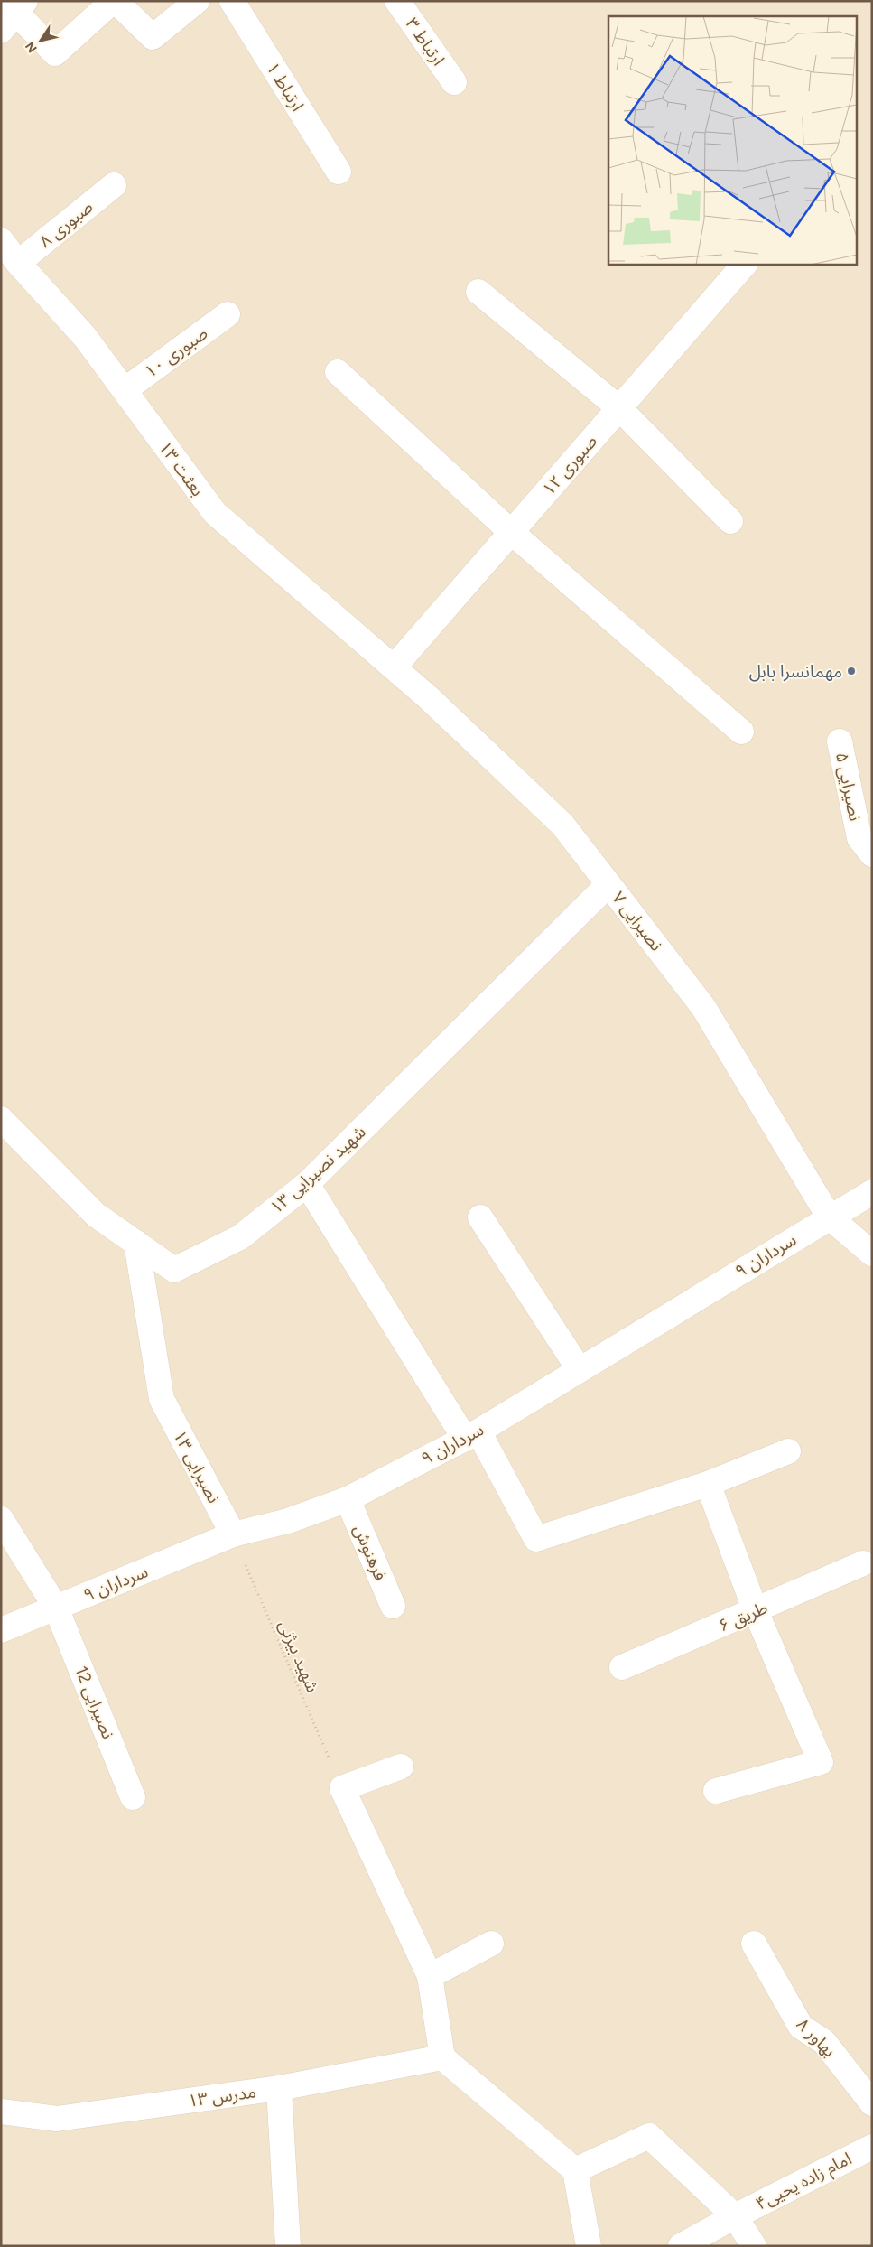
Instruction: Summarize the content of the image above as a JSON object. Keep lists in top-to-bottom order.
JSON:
{
  "streets": {
    "street": [
      "ارتباط ۳",
      "ارتباط ۱",
      "صبوری ۸",
      "صبوری ۱۰",
      "صبوری ۱۲",
      "بعثت ۱۳",
      "نصیرایی ۵",
      "نصیرایی ۷",
      "شهید نصیرایی ۱۳",
      "سرداران ۹",
      "نصیرایی ۱۳",
      "فرهنوش",
      "طریق ۶",
      "نصیرایی 12",
      "بهاور ۸",
      "مدرس ۱۳",
      "امام زاده یحیی۴"
    ],
    "path": ["شهید بیژنی"]
  },
  "crossings": [
    ["صبوری ۸", "بعثت ۱۳"],
    ["صبوری ۱۰", "بعثت ۱۳"],
    ["صبوری ۱۲", "بعثت ۱۳"],
    ["صبوری ۱۲", "نصیرایی ۷"],
    ["بعثت ۱۳", "نصیرایی ۷"],
    ["نصیرایی ۷", "شهید نصیرایی ۱۳"],
    ["نصیرایی ۷", "سرداران ۹"],
    ["شهید نصیرایی ۱۳", "نصیرایی ۱۳"],
    ["سرداران ۹", "نصیرایی ۱۳"],
    ["سرداران ۹", "فرهنوش"],
    ["سرداران ۹", "شهید بیژنی"],
    ["سرداران ۹", "نصیرایی 12"],
    ["نصیرایی ۱۳", "شهید بیژنی"]
  ],
  "places": ["مهمانسرا بابل"],
  "north": "bottom left"
}
